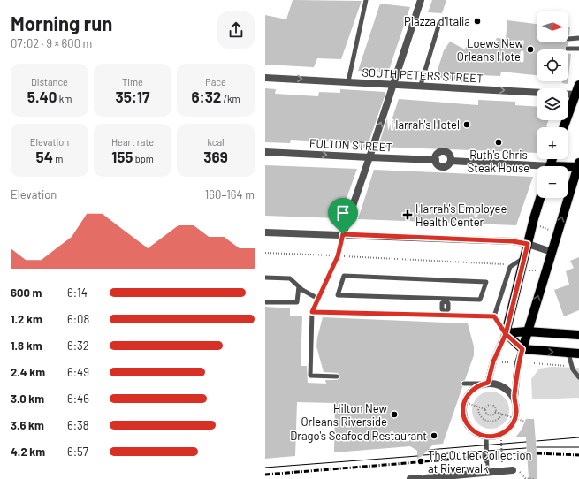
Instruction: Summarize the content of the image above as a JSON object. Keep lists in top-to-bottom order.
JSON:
{
  "streets": {
    "street": ["SOUTH PETERS STREET", "FULTON STREET"]
  },
  "one_way": ["SOUTH PETERS STREET", "FULTON STREET"],
  "places": {
    "other": [
      "Piazza d'Italia",
      "Loews New Orleans Hotel",
      "Harrah's Hotel",
      "Ruth's Chris Steak House",
      "Hilton New Orleans Riverside",
      "Drago's Seafood Restaurant",
      "The Outlet Collection at Riverwalk"
    ],
    "health": ["Harrah's Employee Health Center"]
  },
  "north": "right",
  "page": {
    "heading": ["Morning run", "07:02 · 9 × 600 m"],
    "map_buttons": ["+", "−"],
    "stats": [
      ["Distance", "5.40 km"],
      ["Time", "35:17"],
      ["Pace", "6:32 /km"],
      ["Elevation", "54 m"],
      ["Heart rate", "155 bpm"],
      ["kcal", "369"]
    ],
    "chart": ["Elevation", "160–164 m"],
    "list": [
      {
        "name": "600 m",
        "note": "6:14"
      },
      {
        "name": "1.2 km",
        "note": "6:08"
      },
      {
        "name": "1.8 km",
        "note": "6:32"
      },
      {
        "name": "2.4 km",
        "note": "6:49"
      },
      {
        "name": "3.0 km",
        "note": "6:46"
      },
      {
        "name": "3.6 km",
        "note": "6:38"
      },
      {
        "name": "4.2 km",
        "note": "6:57"
      }
    ]
  }
}
